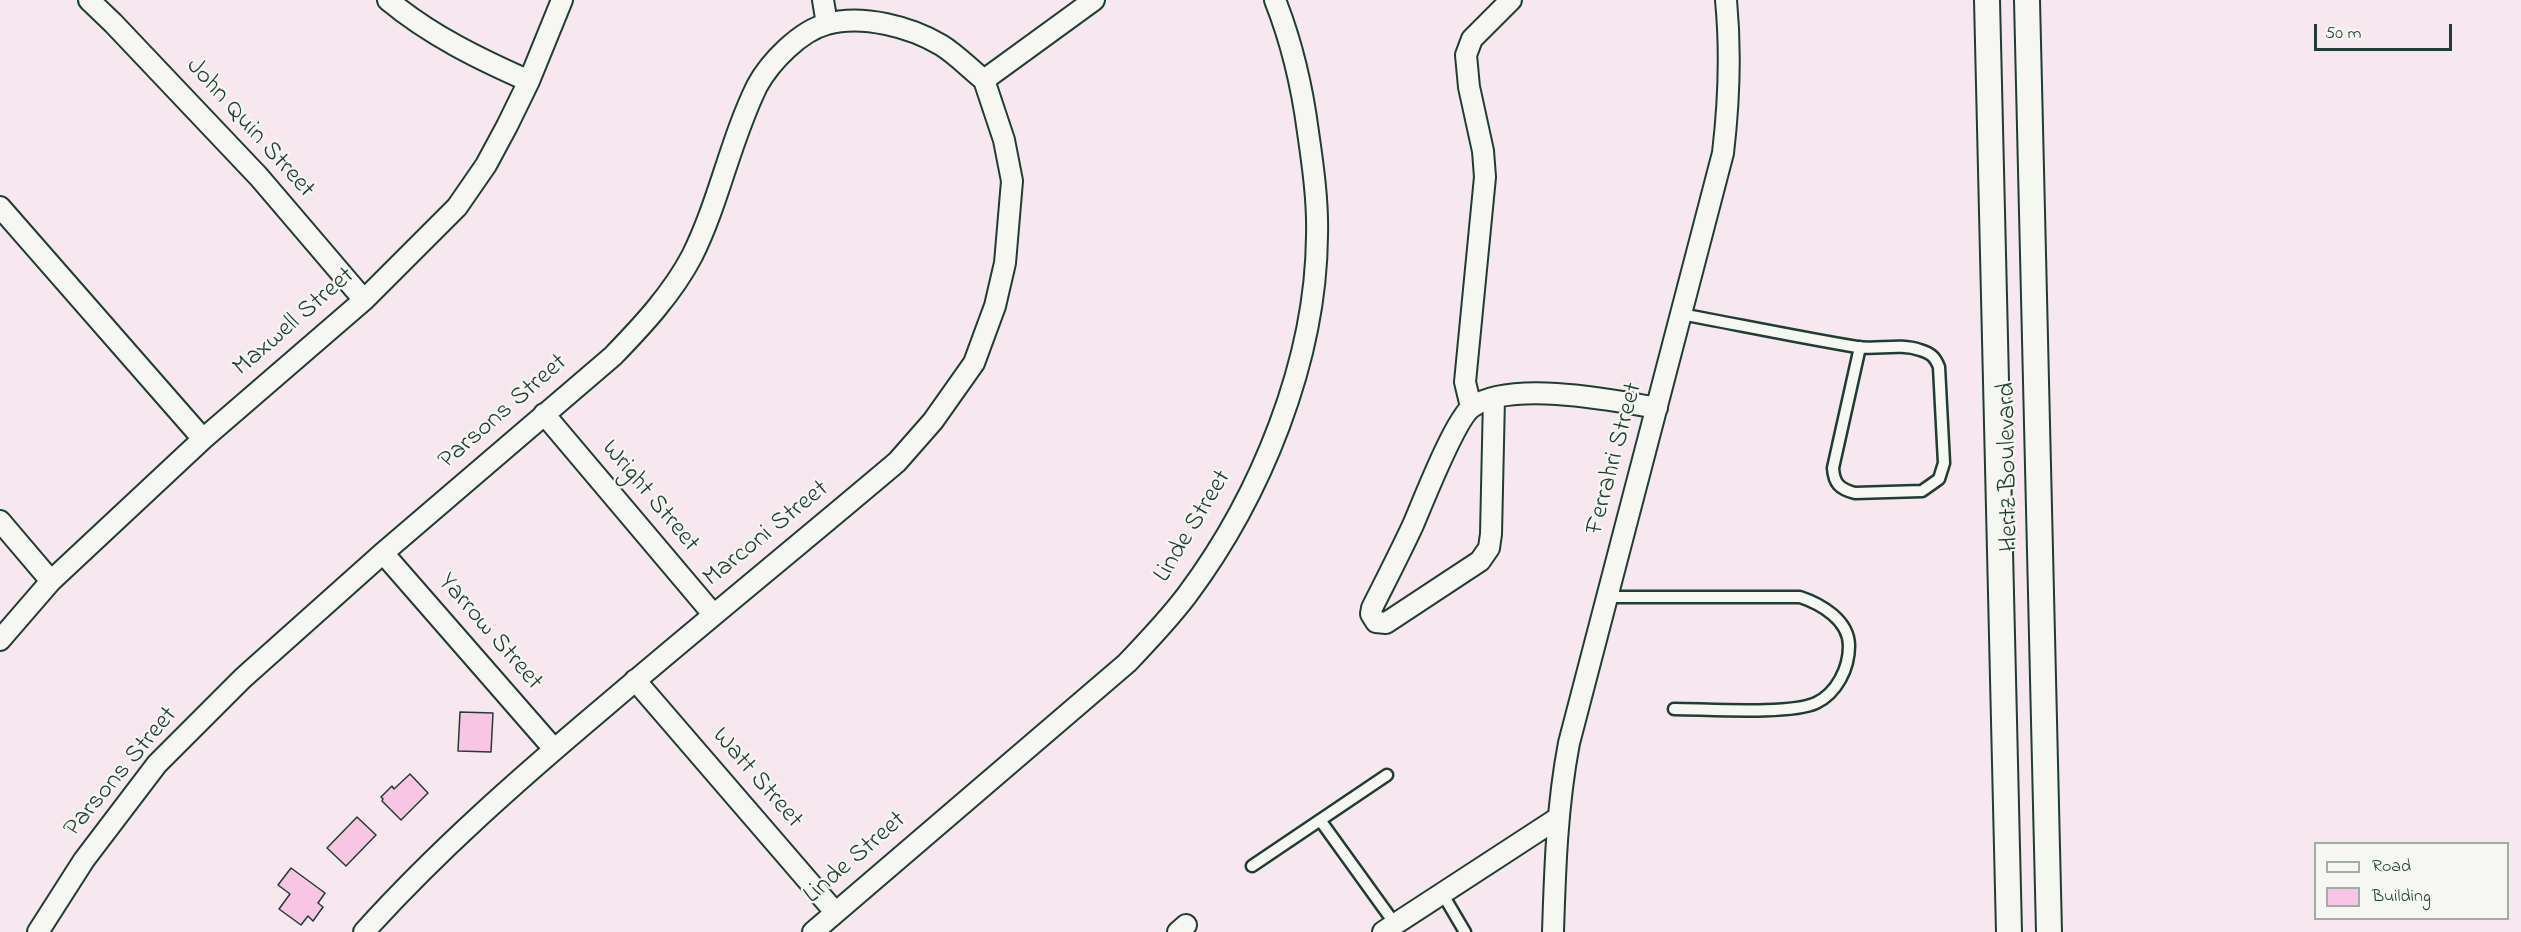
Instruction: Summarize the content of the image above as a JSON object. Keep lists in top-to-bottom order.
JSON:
{
  "streets": {
    "street": [
      "John Quin Street",
      "Maxwell Street",
      "Parsons Street",
      "Ferrahri Street",
      "Hertz Boulevard",
      "Wright Street",
      "Linde Street",
      "Marconi Street",
      "Yarrow Street",
      "Watt Street"
    ]
  },
  "crossings": [
    ["John Quin Street", "Maxwell Street"],
    ["Parsons Street", "Wright Street"],
    ["Parsons Street", "Marconi Street"],
    ["Parsons Street", "Yarrow Street"],
    ["Wright Street", "Marconi Street"],
    ["Linde Street", "Watt Street"],
    ["Marconi Street", "Yarrow Street"],
    ["Marconi Street", "Watt Street"]
  ],
  "legend": ["Road", "Building"],
  "scale_bar": "50 m"
}
